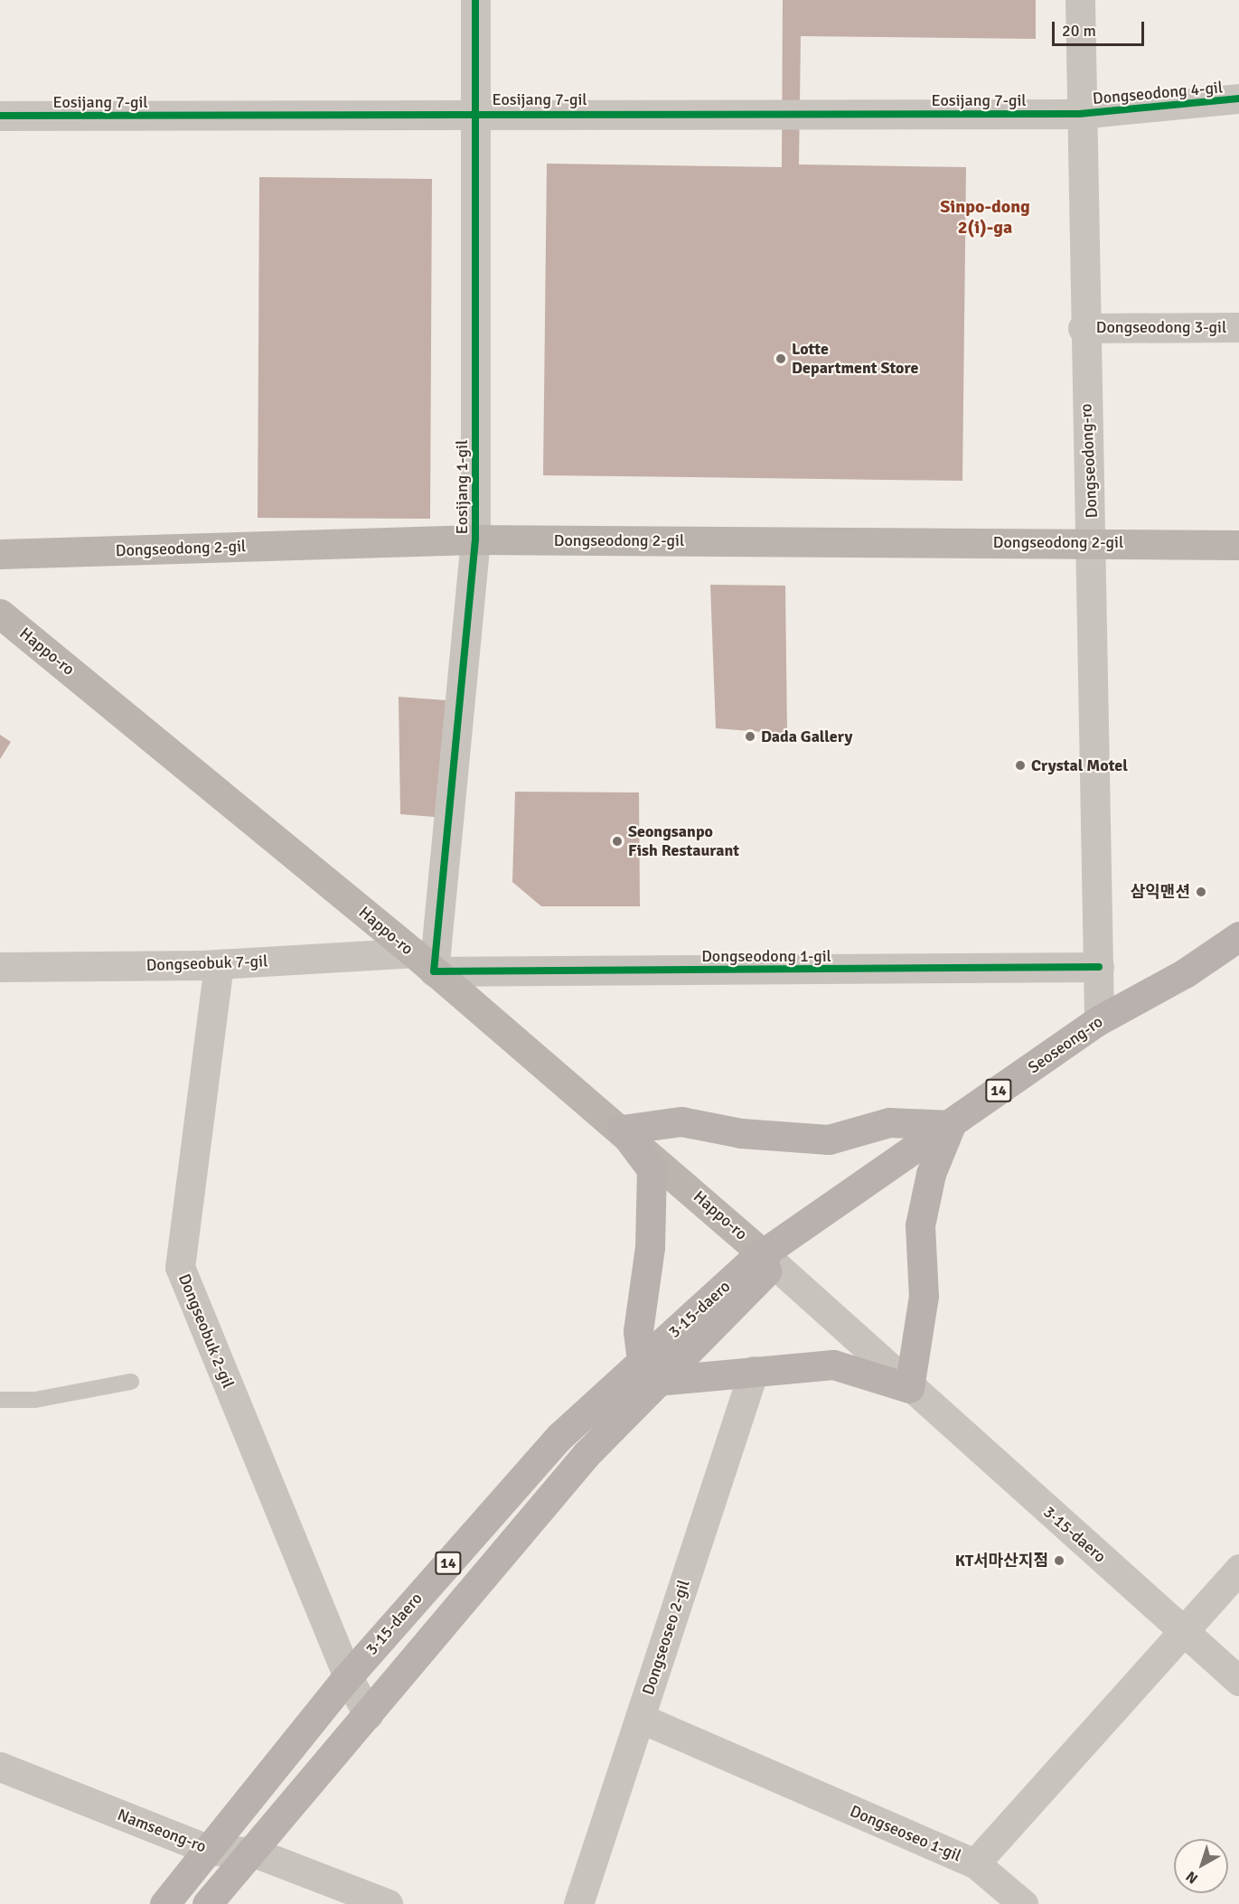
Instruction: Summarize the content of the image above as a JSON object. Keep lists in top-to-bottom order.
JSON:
{
  "streets": {
    "main road": [
      "Dongseodong 2-gil",
      "Happo-ro",
      "Seoseong-ro",
      "14",
      "3·15-daero"
    ],
    "street": [
      "Dongseodong 4-gil",
      "Eosijang 7-gil",
      "Dongseodong 3-gil",
      "Dongseodong-ro",
      "Eosijang 1-gil",
      "Dongseodong 1-gil",
      "Dongseobuk 7-gil",
      "Dongseobuk 2-gil",
      "Dongseoseo 2-gil",
      "Namseong-ro",
      "Dongseoseo 1-gil"
    ]
  },
  "crossings": [
    ["Dongseodong 4-gil", "Eosijang 7-gil"],
    ["Dongseodong 4-gil", "Dongseodong-ro"],
    ["Eosijang 7-gil", "Dongseodong-ro"],
    ["Eosijang 7-gil", "Eosijang 1-gil"],
    ["Dongseodong 3-gil", "Dongseodong-ro"],
    ["Dongseodong-ro", "Dongseodong 2-gil"],
    ["Dongseodong-ro", "Dongseodong 1-gil"],
    ["Dongseodong-ro", "Seoseong-ro"],
    ["Eosijang 1-gil", "Dongseodong 2-gil"],
    ["Eosijang 1-gil", "Happo-ro"],
    ["Eosijang 1-gil", "Dongseodong 1-gil"],
    ["Eosijang 1-gil", "Dongseobuk 7-gil"],
    ["Happo-ro", "Dongseodong 1-gil"],
    ["Happo-ro", "Dongseobuk 7-gil"],
    ["Happo-ro", "Seoseong-ro"],
    ["Happo-ro", "3·15-daero"],
    ["Dongseodong 1-gil", "Dongseobuk 7-gil"],
    ["Dongseobuk 7-gil", "Dongseobuk 2-gil"],
    ["Seoseong-ro", "3·15-daero"],
    ["3·15-daero", "Dongseobuk 2-gil"],
    ["3·15-daero", "Namseong-ro"],
    ["3·15-daero", "Dongseoseo 1-gil"],
    ["Dongseoseo 2-gil", "Dongseoseo 1-gil"]
  ],
  "districts": ["Sinpo-dong 2(i)-ga"],
  "places": [
    "Lotte Department Store",
    "Dada Gallery",
    "Crystal Motel",
    "Seongsanpo Fish Restaurant",
    "삼익맨션",
    "KT서마산지점"
  ],
  "scale_bar": "20 m",
  "north": "bottom left"
}
